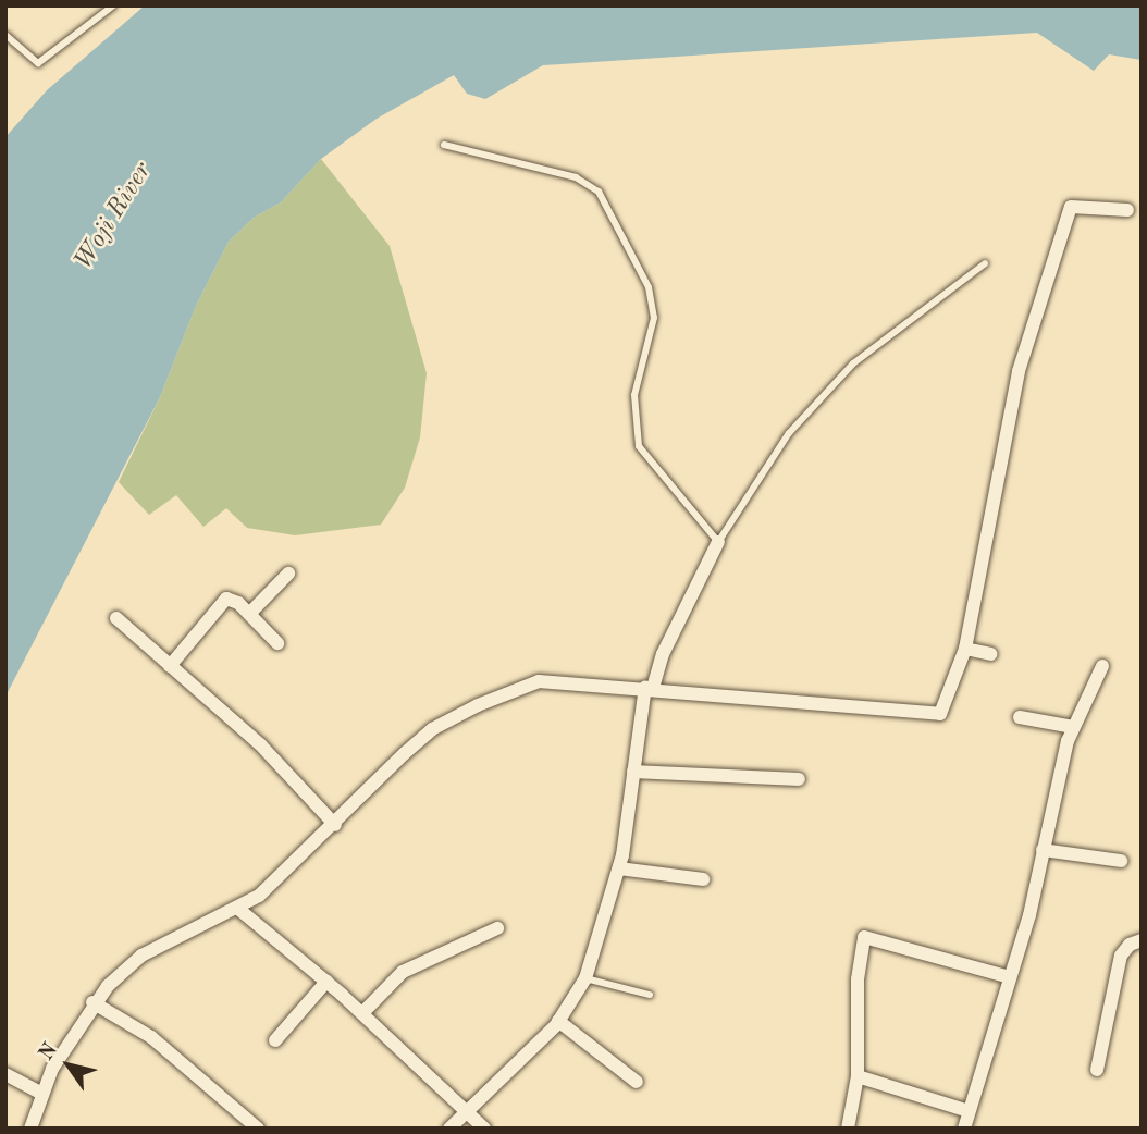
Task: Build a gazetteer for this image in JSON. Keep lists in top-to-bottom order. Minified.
{"water":["Woji River"],"north":"top left"}
